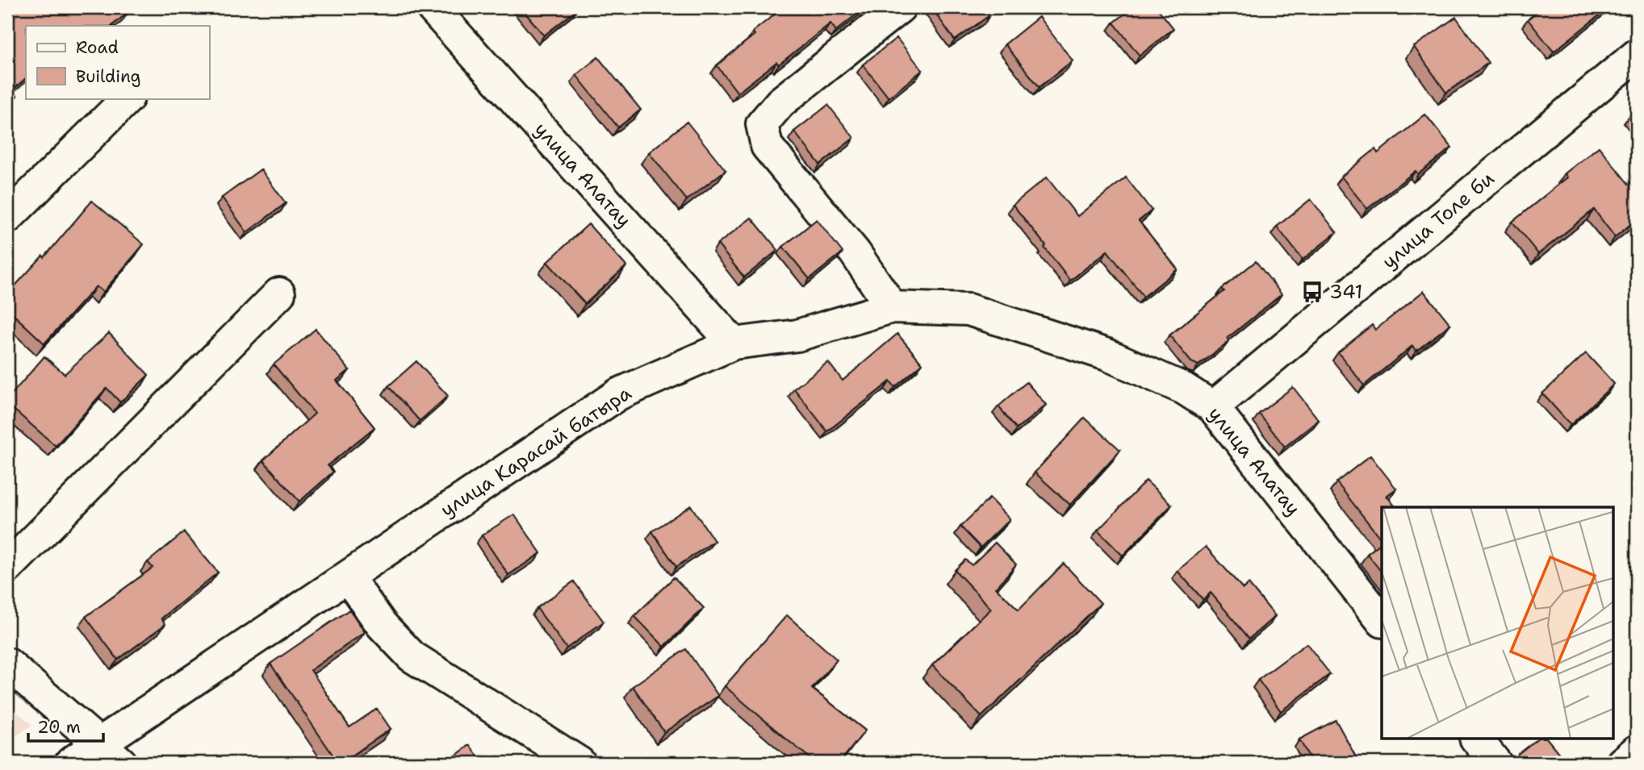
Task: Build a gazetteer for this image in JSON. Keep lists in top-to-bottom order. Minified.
{"streets":{"street":["улица Алатау","улица Толе би","улица Карасай батыра"]},"crossings":[["улица Алатау","улица Толе би"],["улица Алатау","улица Карасай батыра"]],"places":{"bus stop":["341"]},"legend":["Road","Building"],"scale_bar":"20 m"}
